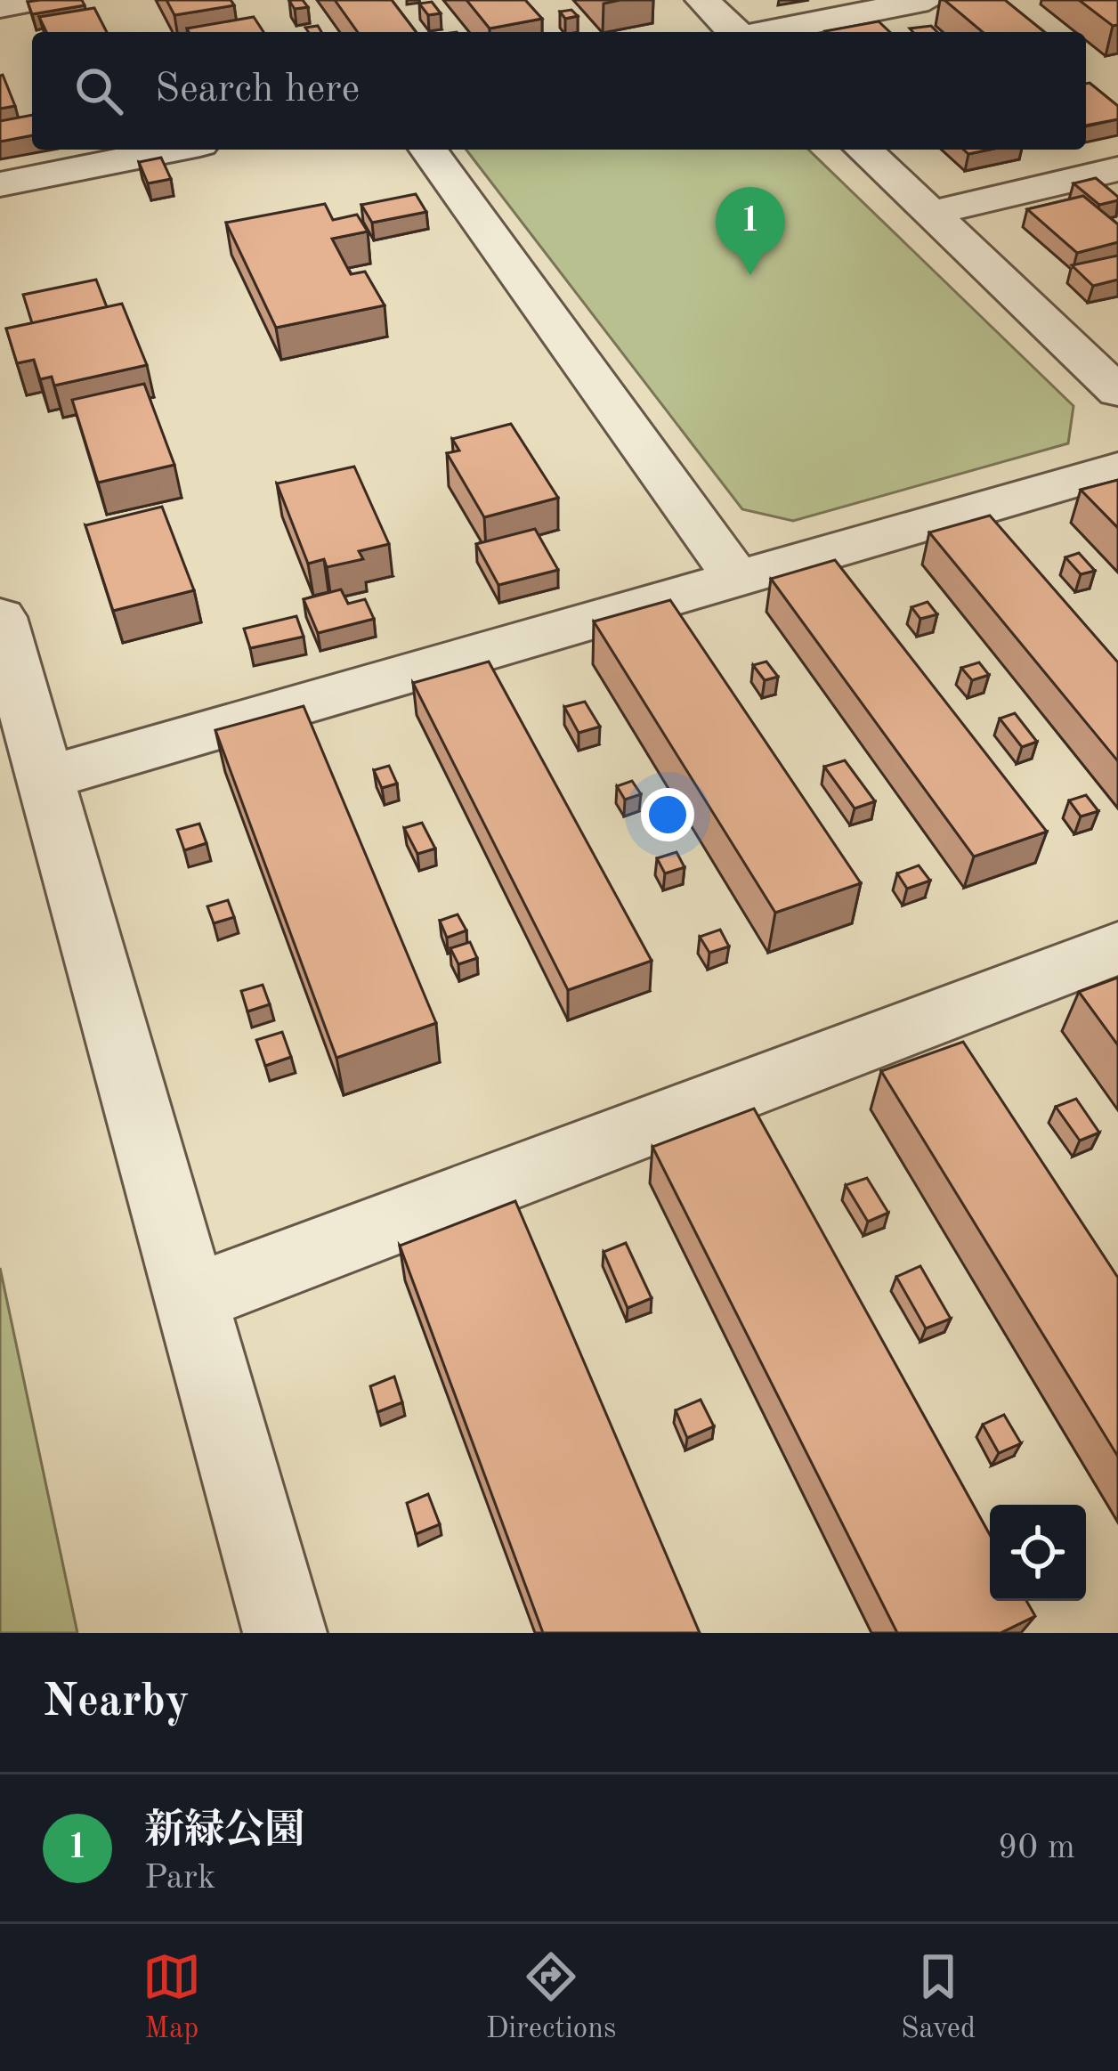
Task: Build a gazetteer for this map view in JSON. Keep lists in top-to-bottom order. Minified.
{"page":{"search":"Search here","pins":"1","heading":"Nearby","list":[{"mark":"1","name":"新緑公園","note":"Park","value":"90 m"}],"nav":["Map","Directions","Saved"]}}
